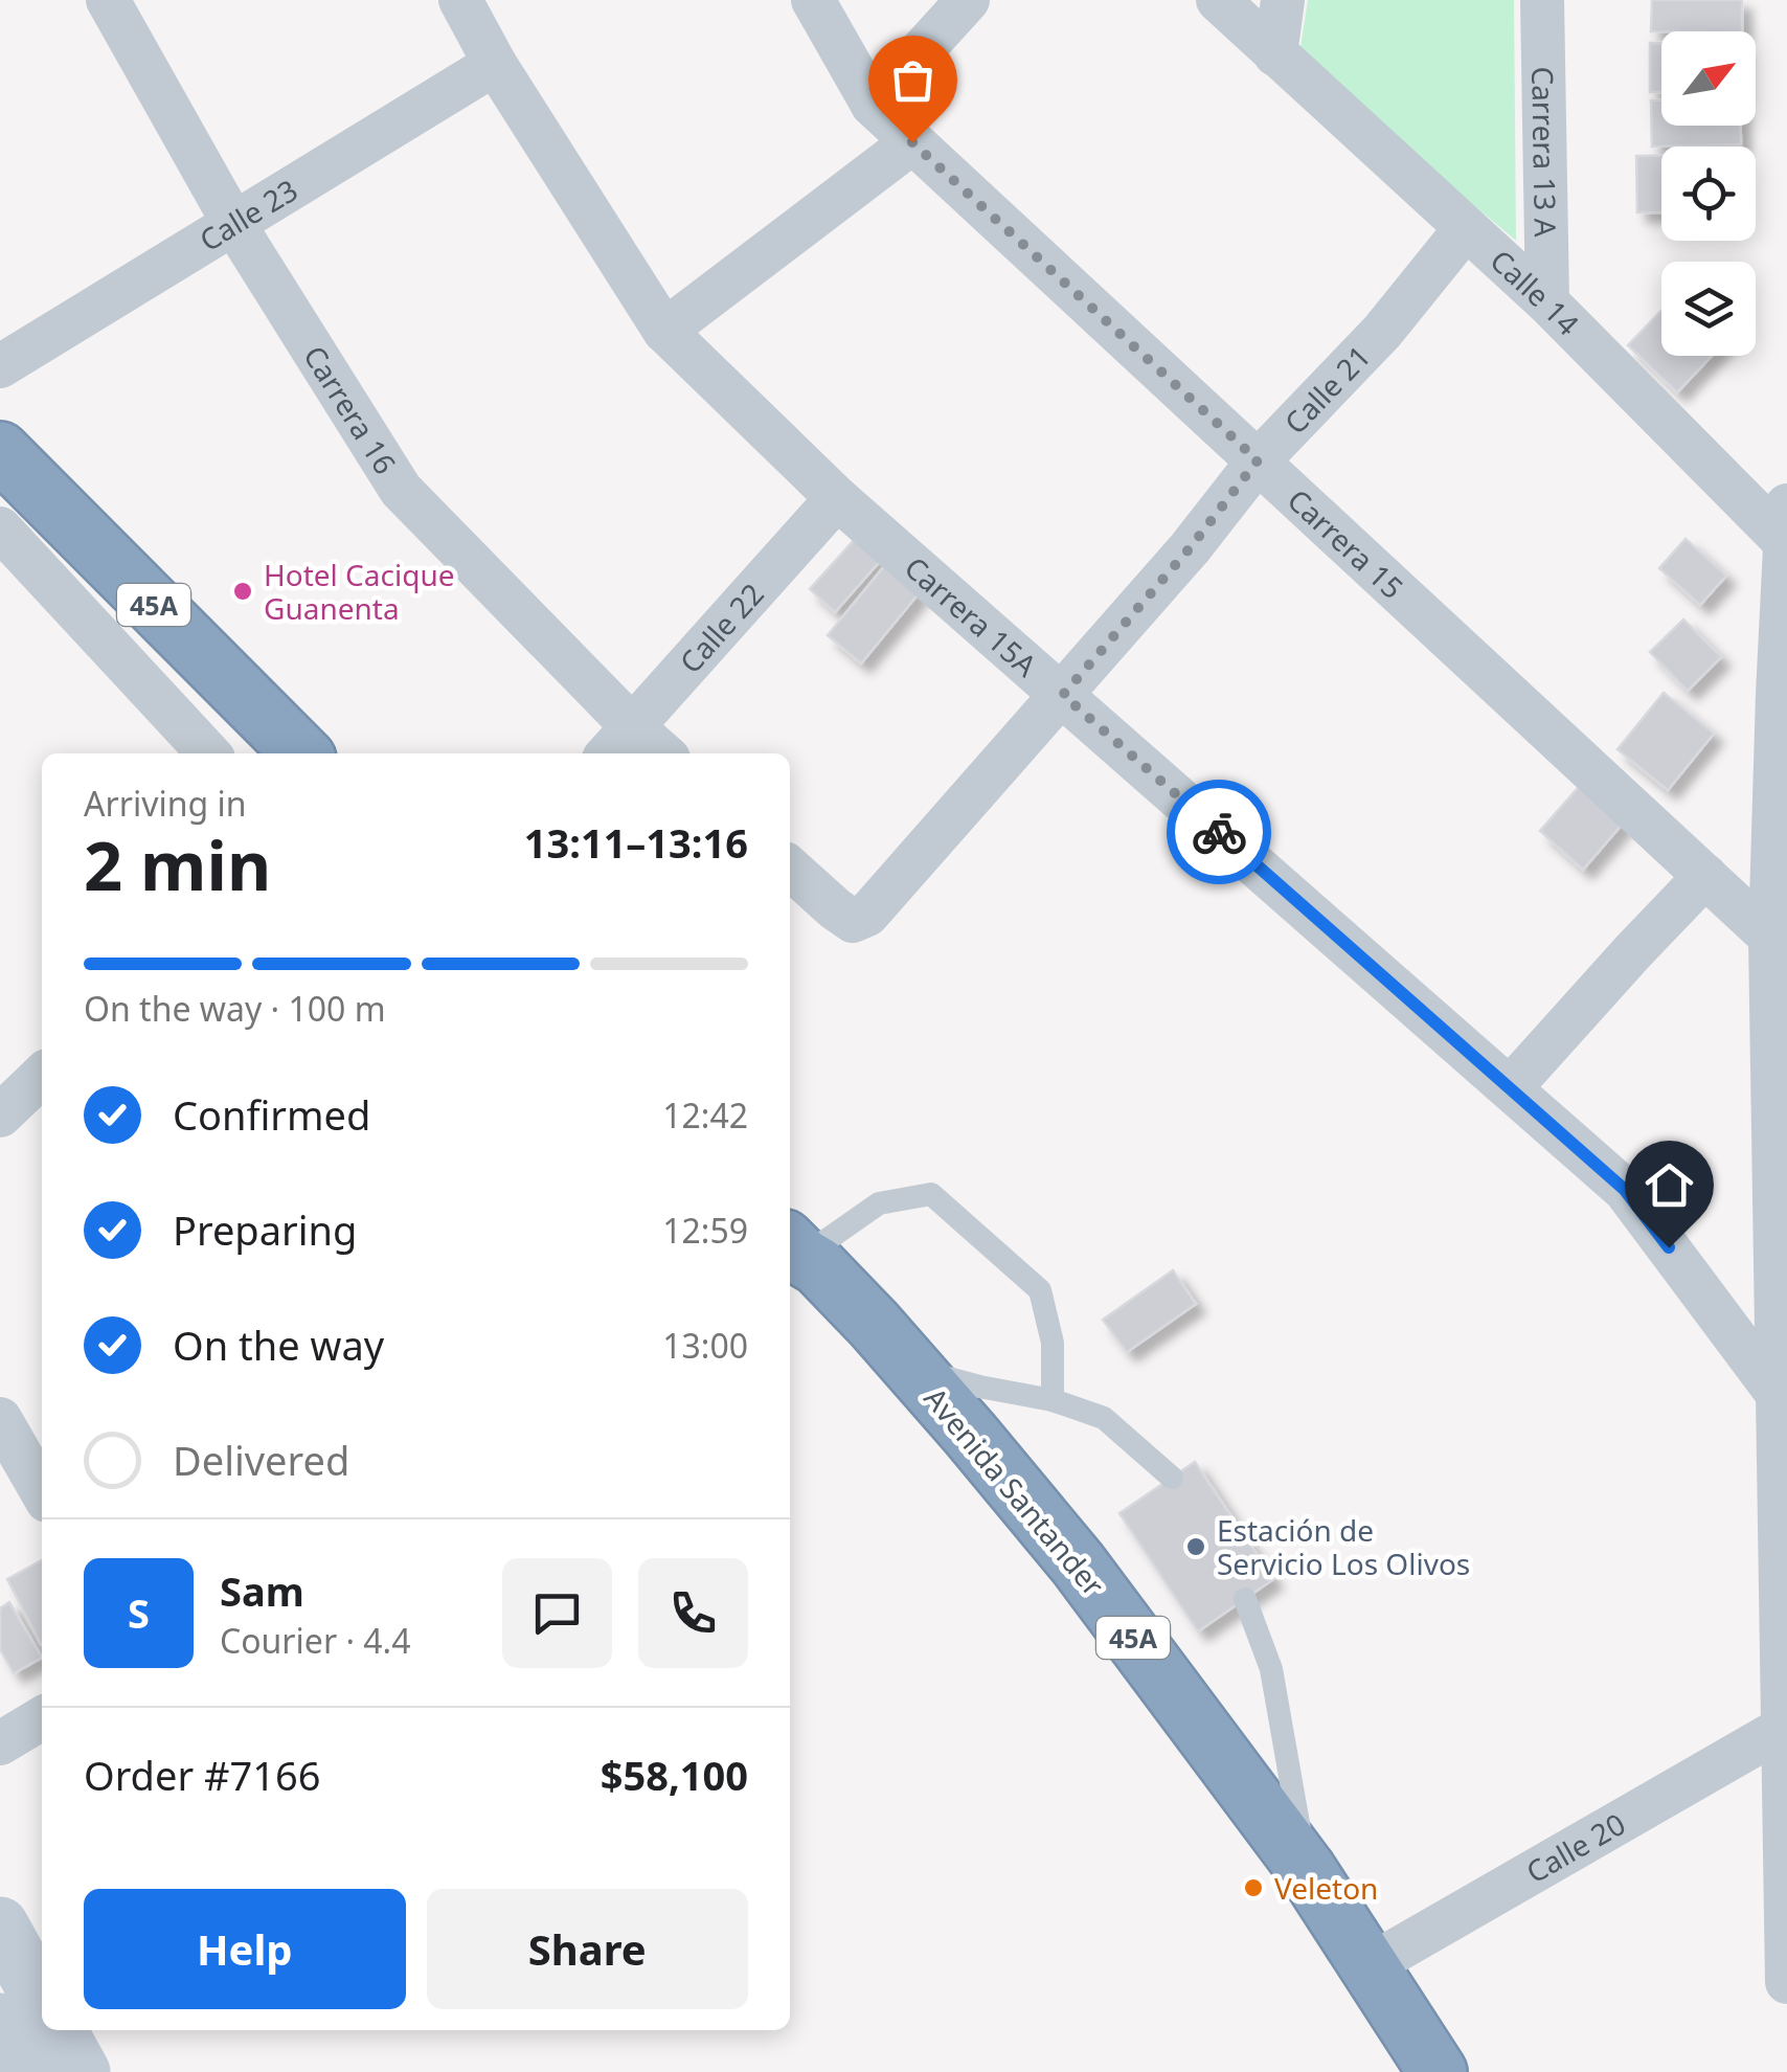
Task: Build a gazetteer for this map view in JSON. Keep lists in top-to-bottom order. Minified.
{"streets":{"highway":["45A","Avenida Santander"],"street":["Carrera 13 A","Calle 23","Calle 14","Calle 21","Carrera 16","Carrera 15","Carrera 15A","Calle 22","Calle 20"]},"crossings":[["Carrera 13 A","Calle 14"],["Calle 23","Carrera 16"],["Calle 23","Carrera 15A"],["Calle 14","Calle 21"],["Calle 21","Carrera 15"],["Calle 21","Carrera 15A"],["Carrera 16","Calle 22"],["Carrera 15A","Calle 22"],["Avenida Santander","Calle 20"]],"places":["Hotel Cacique Guanenta","Estación de Servicio Los Olivos","Veleton"],"north":"top right","page":{"heading":["2 min","Arriving in","13:11–13:16"],"panel":["Sam","Courier · 4.4","Order #7166","$58,100"],"bar":"On the way · 100 m","list":[["Confirmed","12:42"],["Preparing","12:59"],["On the way","13:00"],"Delivered"],"round":"S","buttons":["Help","Share"]}}
